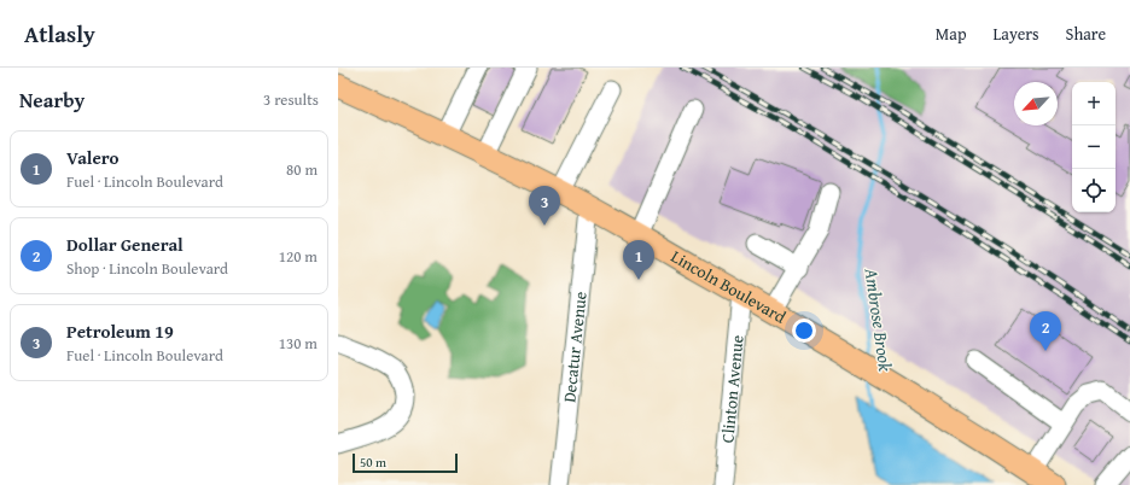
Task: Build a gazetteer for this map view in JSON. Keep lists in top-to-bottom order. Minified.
{"streets":{"main road":["Lincoln Boulevard"],"street":["Decatur Avenue","Clinton Avenue"]},"crossings":[["Lincoln Boulevard","Decatur Avenue"],["Lincoln Boulevard","Clinton Avenue"]],"water":["Ambrose Brook"],"scale_bar":"50 m","north":"bottom left","page":{"header":"Atlasly","nav":["Map","Layers","Share"],"heading":["Nearby","3 results"],"map_buttons":["+","−"],"list":[{"mark":"1","name":"Valero","note":"Fuel · Lincoln Boulevard","value":"80 m"},{"mark":"2","name":"Dollar General","note":"Shop · Lincoln Boulevard","value":"120 m"},{"mark":"3","name":"Petroleum 19","note":"Fuel · Lincoln Boulevard","value":"130 m"}],"pins":["3","1","2"],"scale":"50 m"}}
